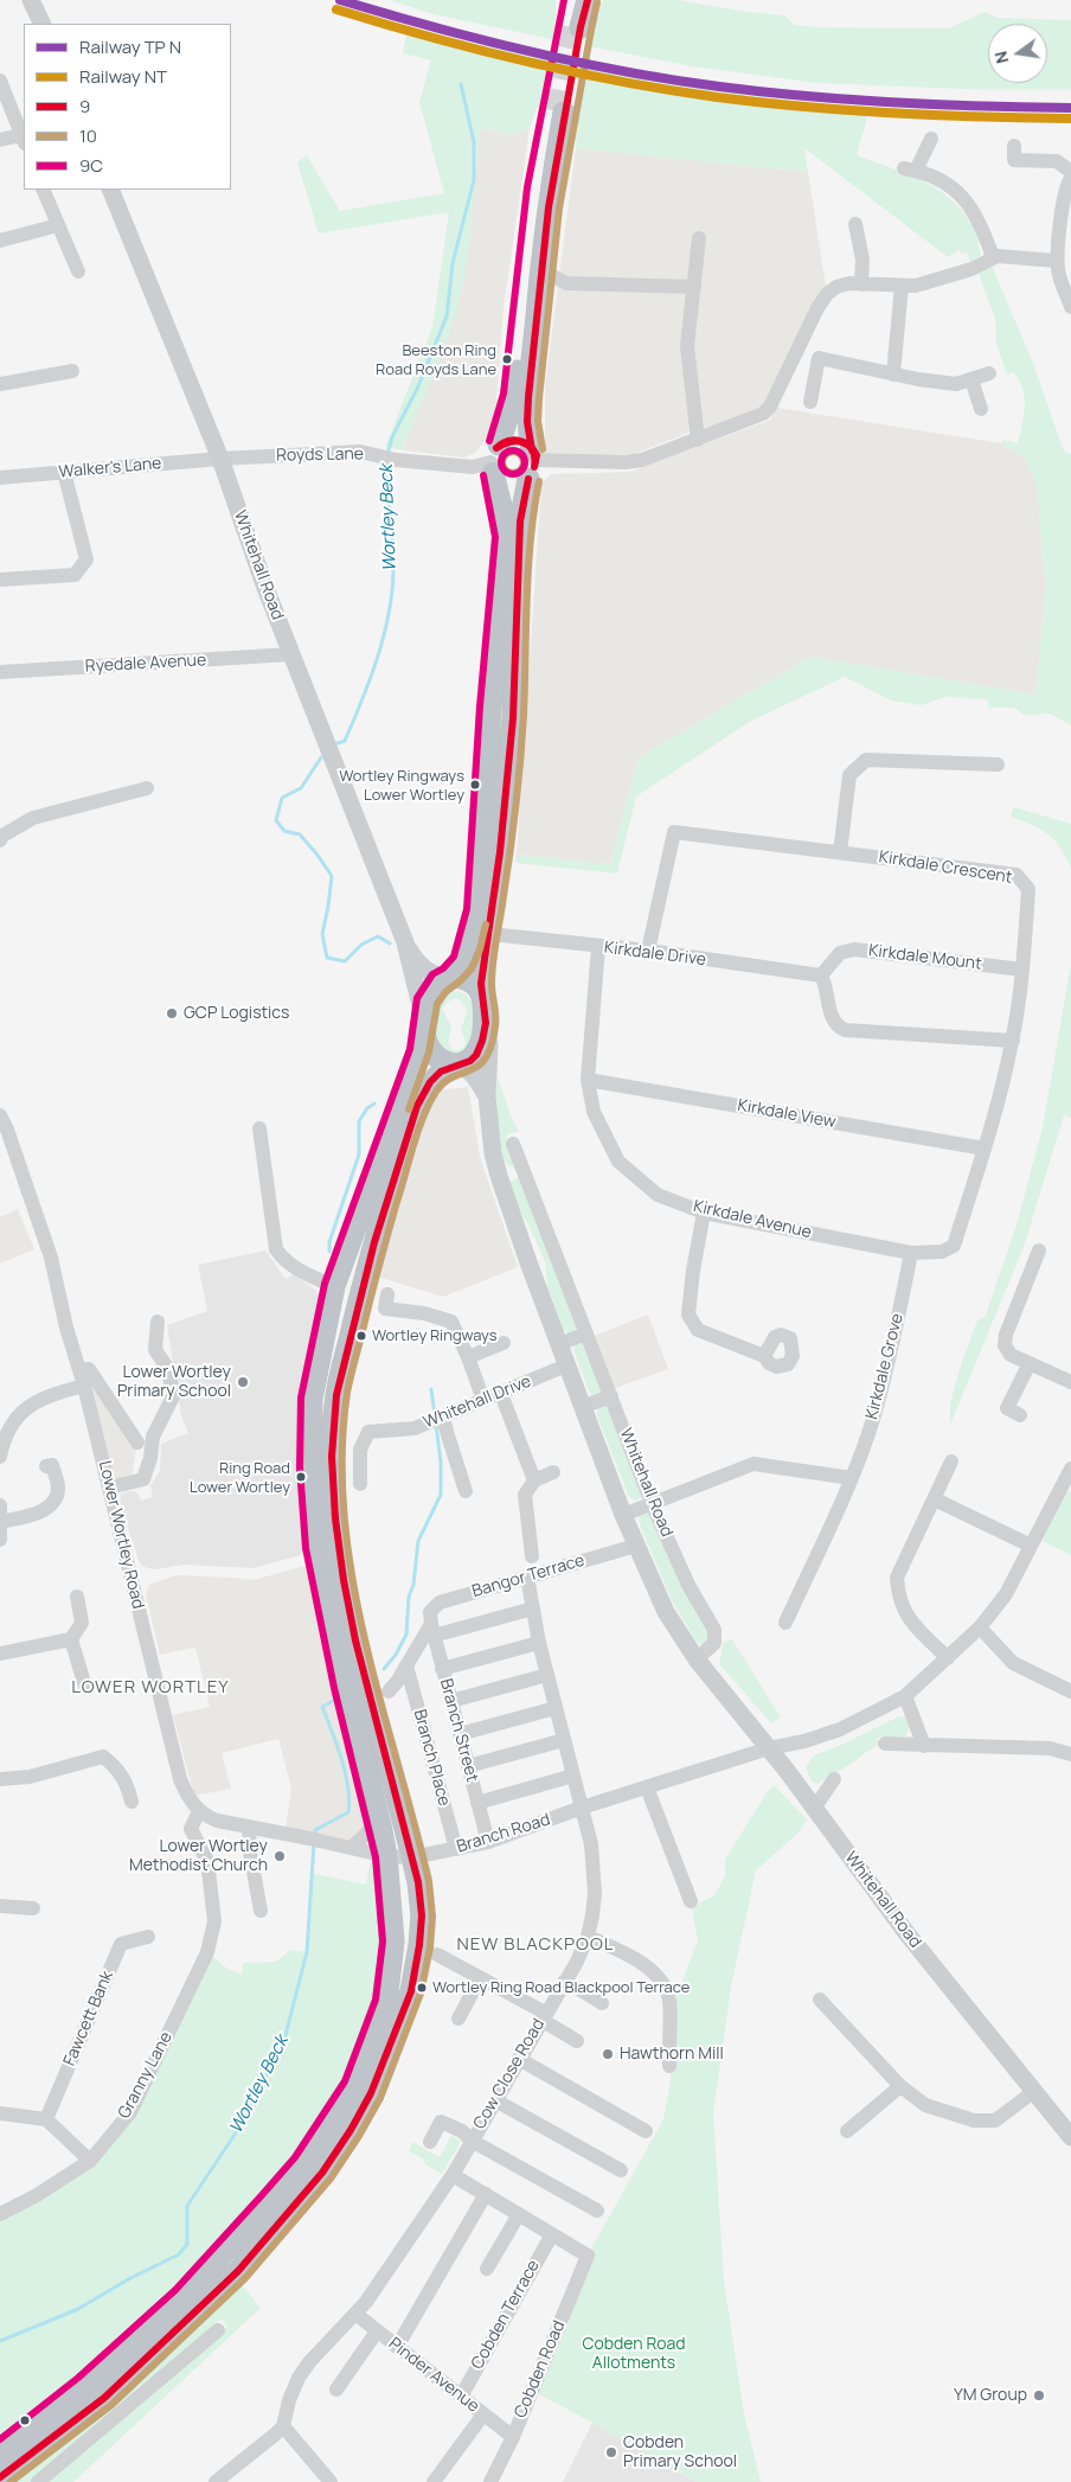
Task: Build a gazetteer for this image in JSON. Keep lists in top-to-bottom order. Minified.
{"streets":{"main road":["Whitehall Road"],"street":["Royds Lane","Walker's Lane","Ryedale Avenue","Kirkdale Crescent","Kirkdale Drive","Kirkdale Mount","Kirkdale View","Kirkdale Avenue","Kirkdale Grove","Whitehall Drive","Lower Wortley Road","Bangor Terrace","Branch Street","Branch Place","Branch Road","Fawcett Bank","Cow Close Road","Granny Lane","Cobden Terrace","Cobden Road","Pinder Avenue"]},"crossings":[["Royds Lane","Walker's Lane"],["Royds Lane","Whitehall Road"],["Walker's Lane","Whitehall Road"],["Whitehall Road","Ryedale Avenue"],["Whitehall Road","Whitehall Drive"],["Whitehall Road","Bangor Terrace"],["Whitehall Road","Branch Road"],["Kirkdale Crescent","Kirkdale Drive"],["Kirkdale Crescent","Kirkdale Mount"],["Kirkdale Crescent","Kirkdale View"],["Kirkdale Crescent","Kirkdale Avenue"],["Kirkdale Drive","Kirkdale Mount"],["Kirkdale Drive","Kirkdale Avenue"],["Kirkdale View","Kirkdale Avenue"],["Kirkdale Avenue","Kirkdale Grove"],["Lower Wortley Road","Branch Road"],["Lower Wortley Road","Granny Lane"],["Bangor Terrace","Branch Street"],["Bangor Terrace","Cow Close Road"],["Branch Street","Branch Road"],["Branch Place","Branch Road"],["Branch Road","Cow Close Road"],["Branch Road","Granny Lane"],["Cow Close Road","Pinder Avenue"],["Cobden Terrace","Cobden Road"],["Cobden Terrace","Pinder Avenue"],["Cobden Road","Pinder Avenue"]],"districts":["LOWER WORTLEY","NEW BLACKPOOL"],"water":["Wortley Beck"],"parks":["Cobden Road Allotments"],"places":["Beeston Ring Road Royds Lane","Wortley Ringways Lower Wortley","GCP Logistics","Wortley Ringways","Lower Wortley Primary School","Ring Road Lower Wortley","Lower Wortley Methodist Church","Wortley Ring Road Blackpool Terrace","Hawthorn Mill","YM Group","Cobden Primary School"],"lines":["transit line 9","transit line 9C","transit line 10","rail line NT"],"legend":["Railway TP N","Railway NT","9","10","9C"],"north":"left"}
